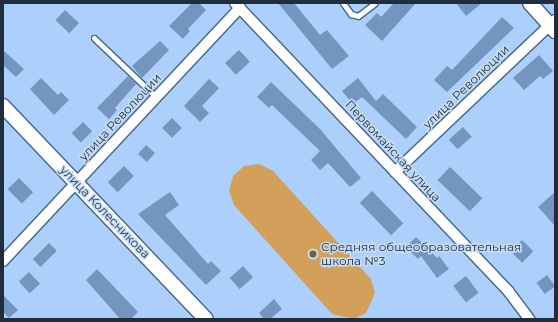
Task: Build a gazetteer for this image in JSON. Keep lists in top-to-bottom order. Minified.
{"streets":{"street":["улица Революции","Первомайская улица","улица Колесникова"]},"crossings":[["улица Революции","Первомайская улица"],["улица Революции","улица Колесникова"]],"places":["Средняя общеобразовательная школа №3"]}
